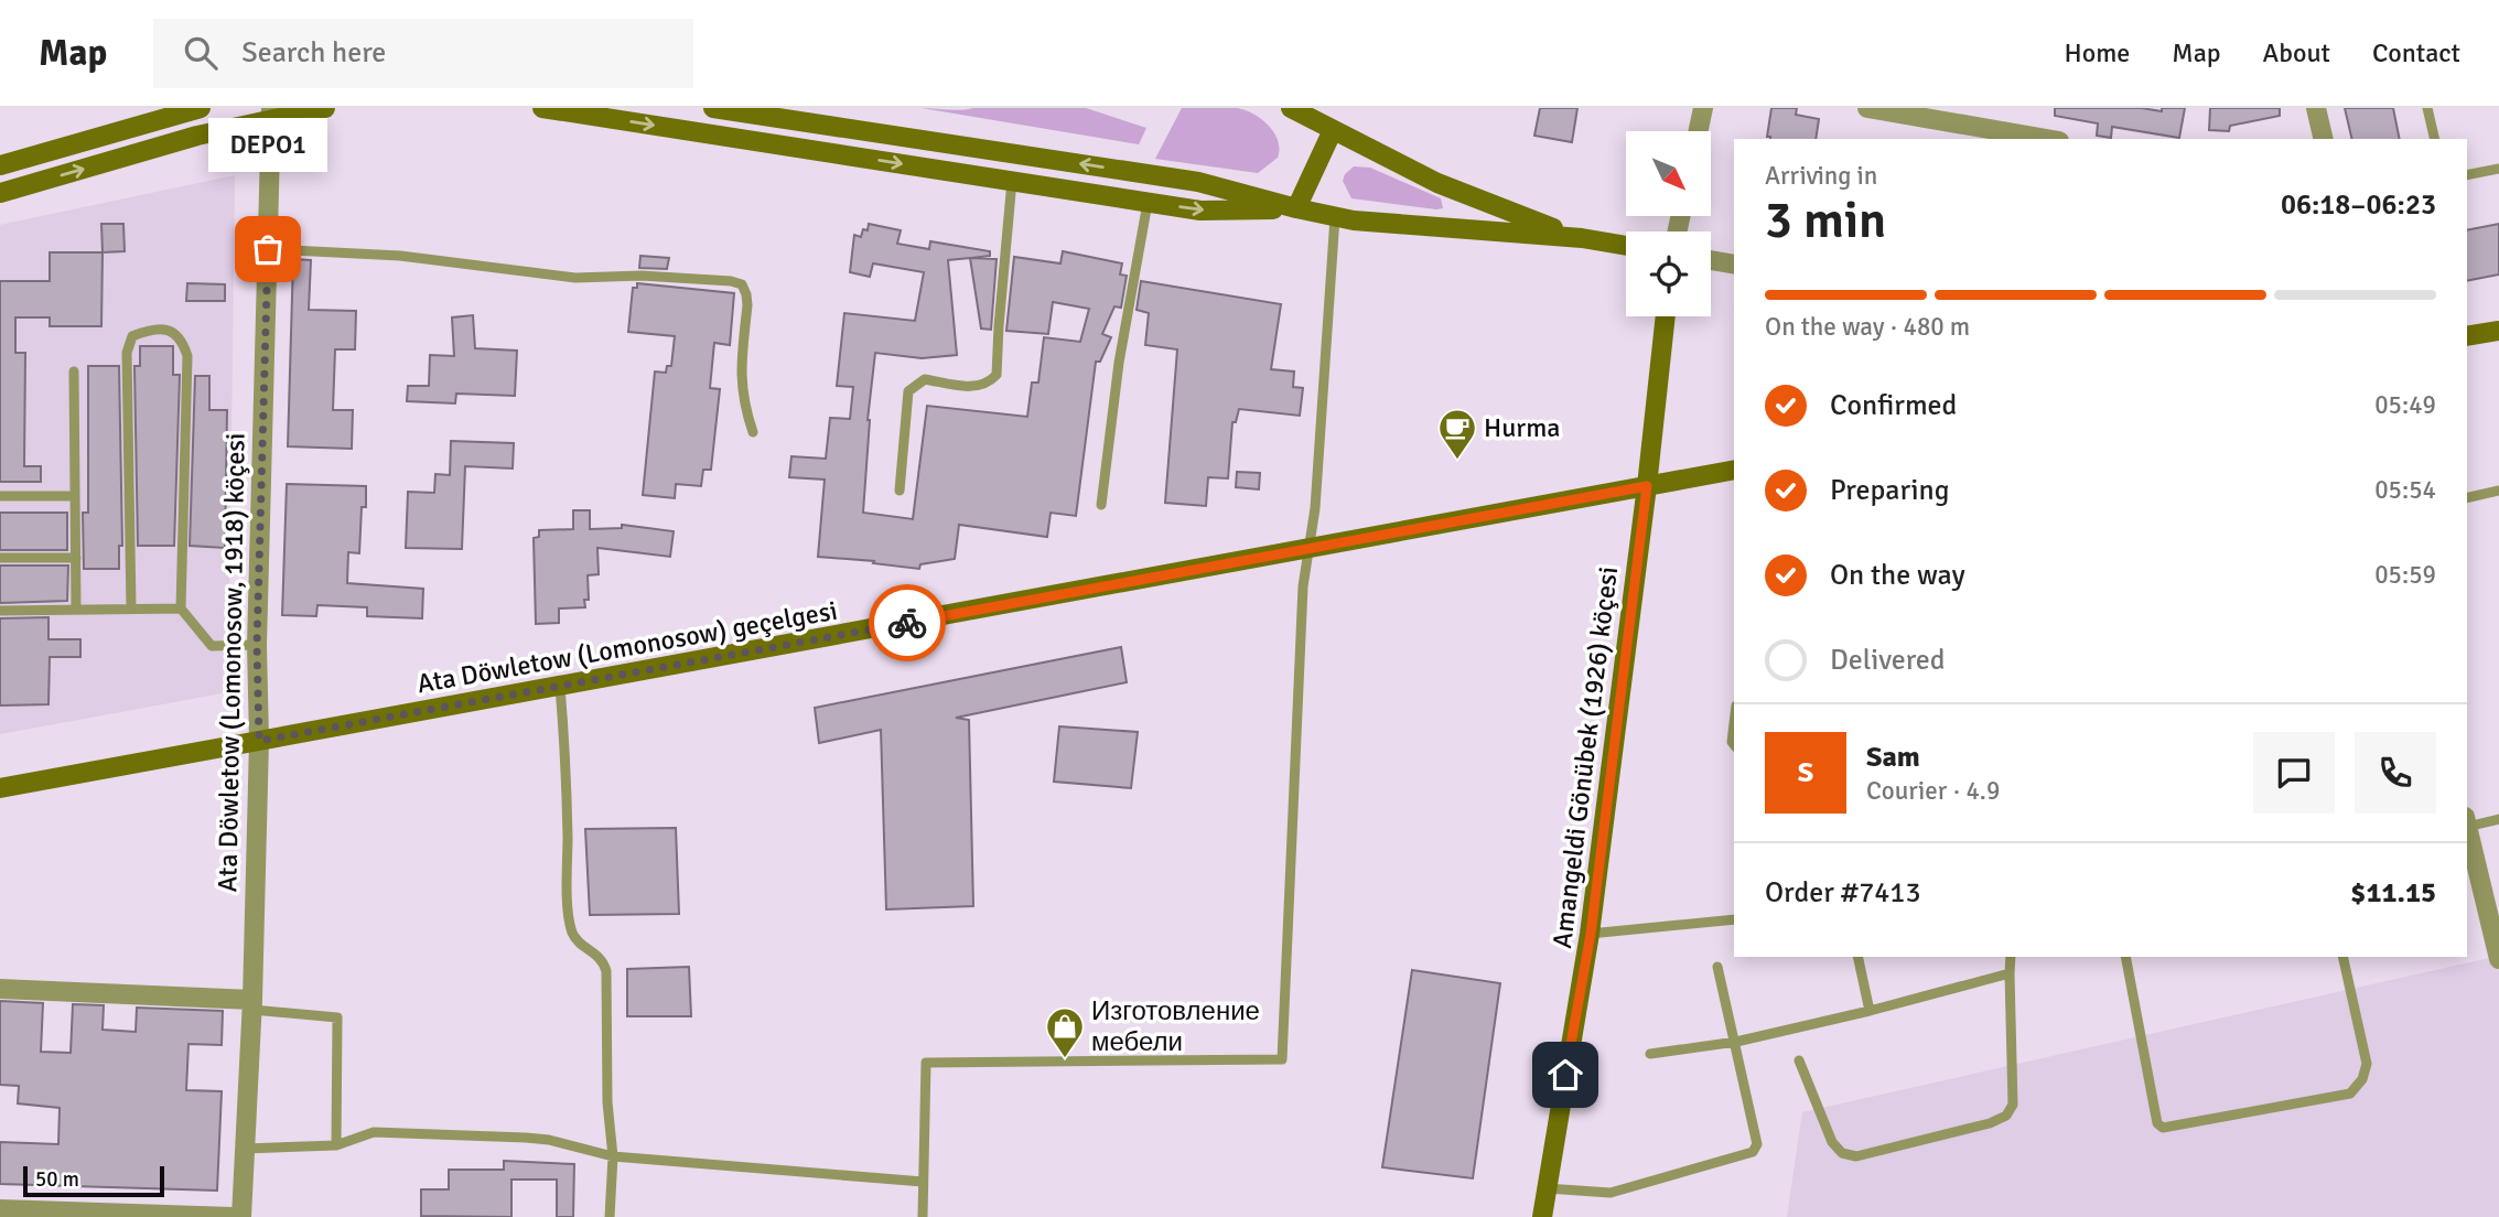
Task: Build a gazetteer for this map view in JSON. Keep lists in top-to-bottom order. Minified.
{"streets":{"street":["Ata Döwletow (Lomonosow) geçelgesi","Ata Döwletow (Lomonosow, 1918) köçesi","Amangeldi Gönübek (1926) köçesi"]},"crossings":[["Ata Döwletow (Lomonosow) geçelgesi","Ata Döwletow (Lomonosow, 1918) köçesi"],["Ata Döwletow (Lomonosow) geçelgesi","Amangeldi Gönübek (1926) köçesi"]],"places":{"other":["DEPO1"],"cafe":["Hurma"],"shop":["Изготовление мебели"]},"scale_bar":"50 m","north":"bottom right","page":{"header":"Map","search":"Search here","nav":["Home","Map","About","Contact"],"bubble":"DEPO1","heading":["3 min","Arriving in","06:18–06:23"],"panel":["Sam","Courier · 4.9","Order #7413","$11.15"],"bar":"On the way · 480 m","list":[["Confirmed","05:49"],["Preparing","05:54"],["On the way","05:59"],"Delivered"],"round":"S","scale":"50 m"}}
